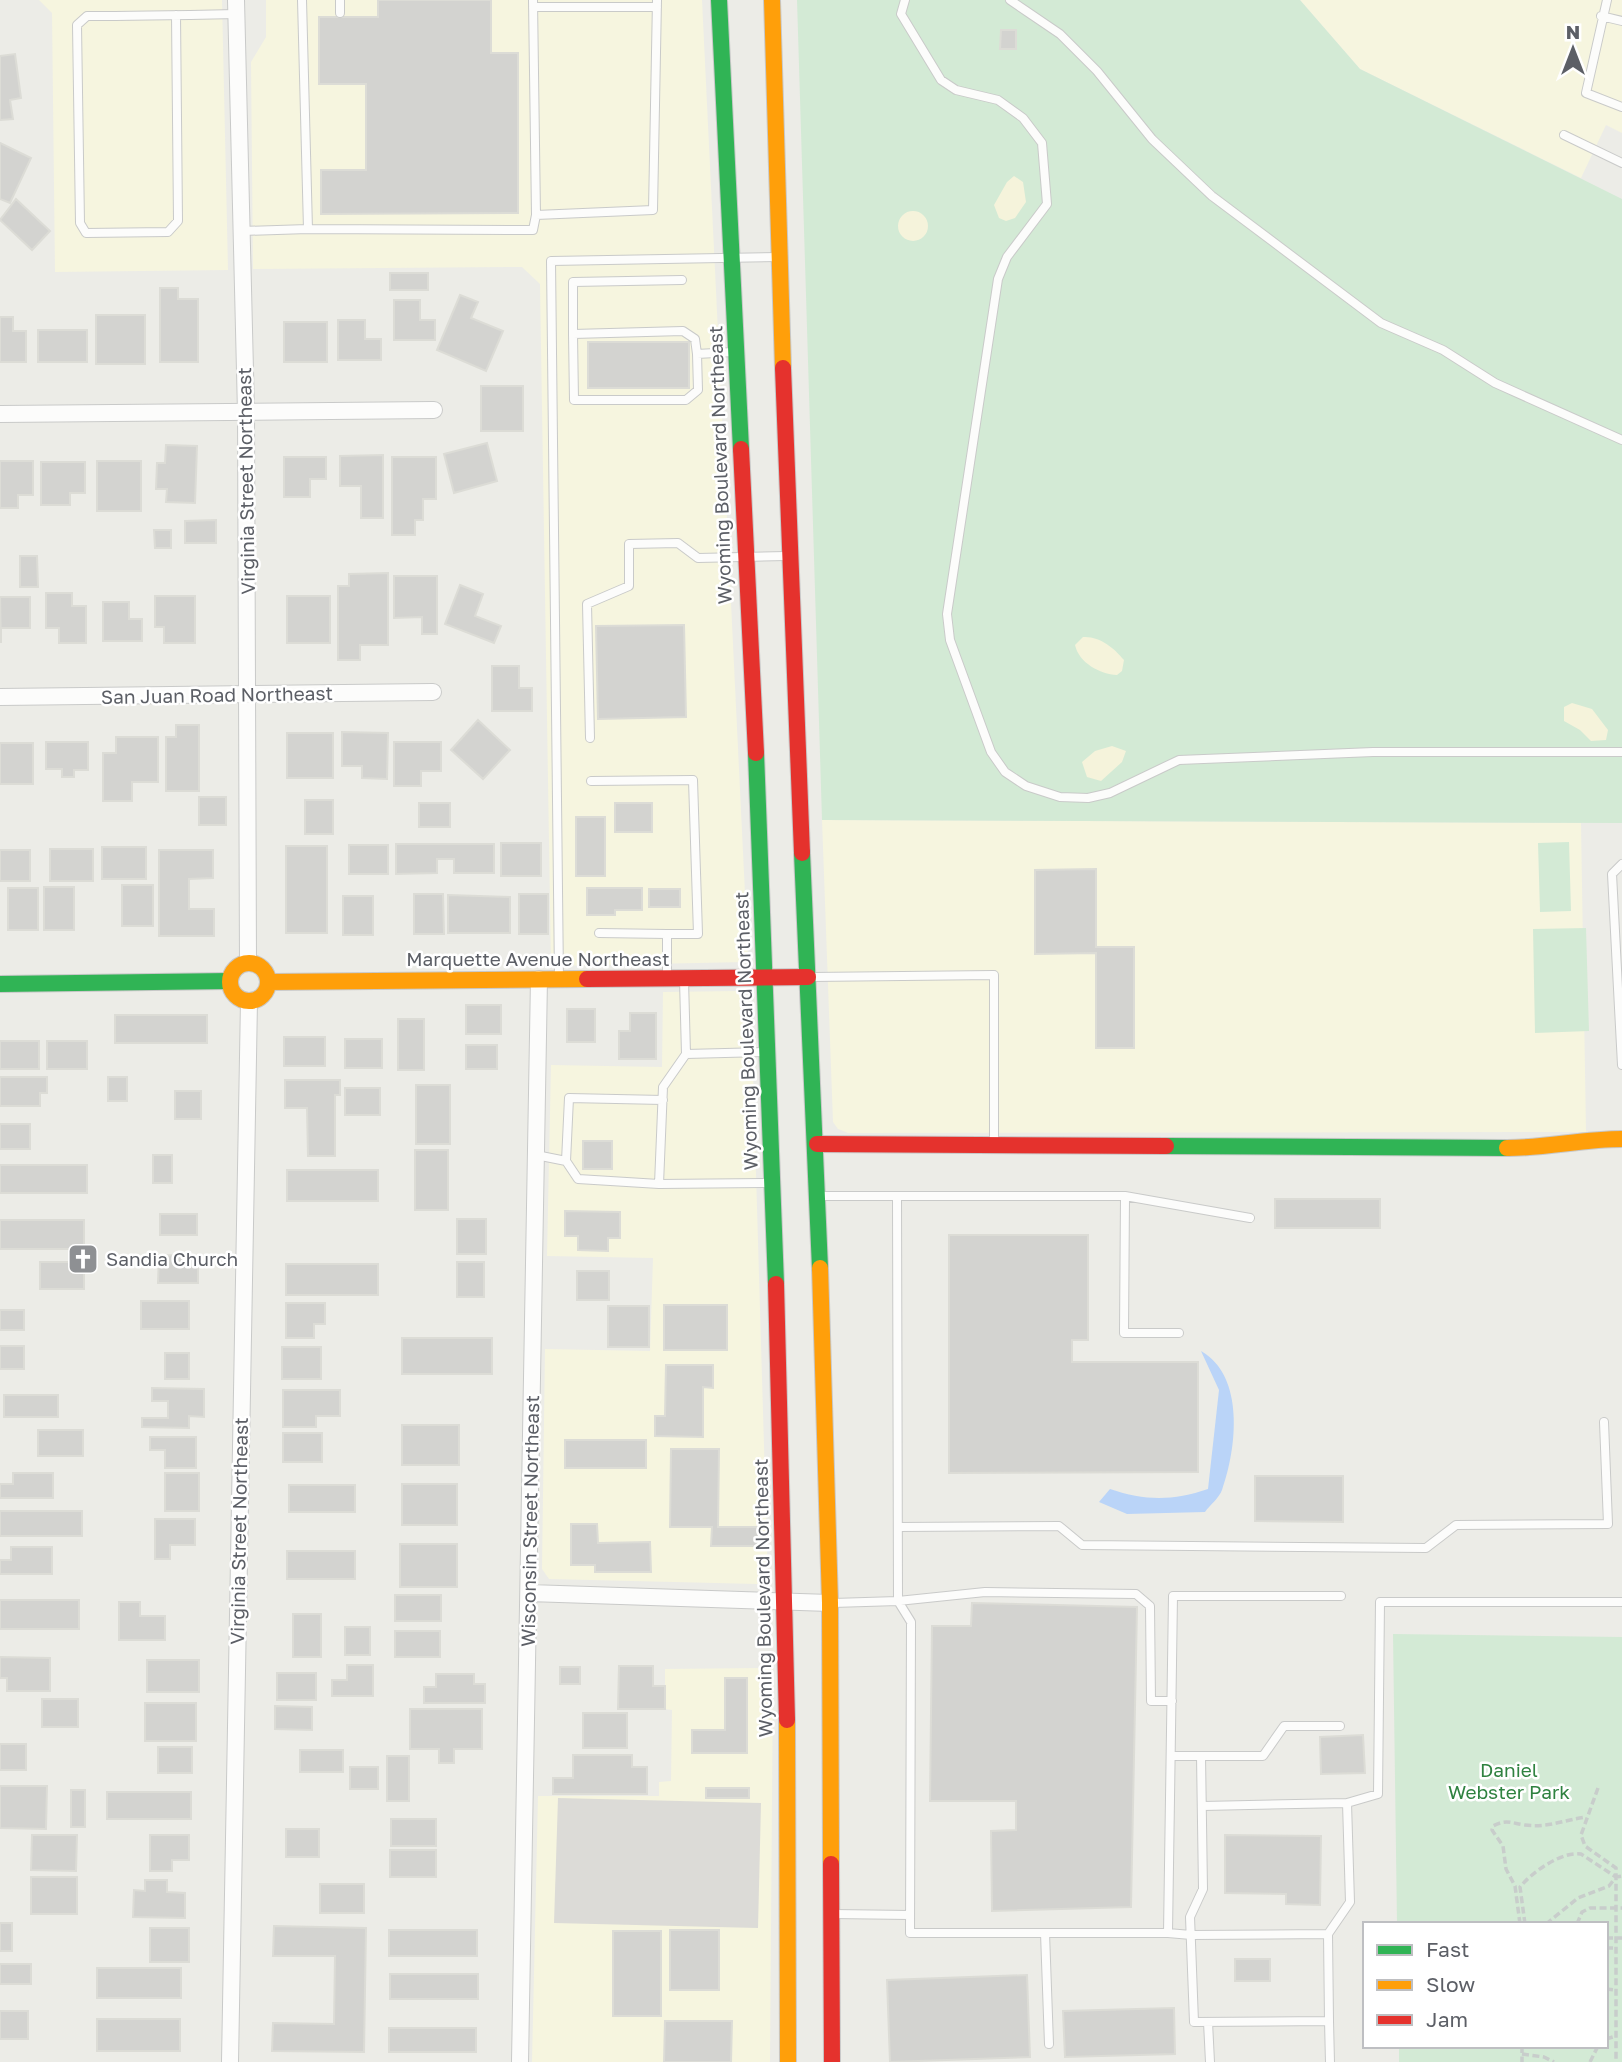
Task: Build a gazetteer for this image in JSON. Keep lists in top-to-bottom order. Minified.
{"streets":{"main road":["Wyoming Boulevard Northeast","Marquette Avenue Northeast"],"street":["Virginia Street Northeast","San Juan Road Northeast","Wisconsin Street Northeast"]},"crossings":[["Wyoming Boulevard Northeast","Marquette Avenue Northeast"],["Virginia Street Northeast","San Juan Road Northeast"],["Virginia Street Northeast","Marquette Avenue Northeast"],["Marquette Avenue Northeast","Wisconsin Street Northeast"]],"parks":["Daniel Webster Park"],"places":{"church":["Sandia Church"]},"legend":["Fast","Slow","Jam"],"north":"top"}
